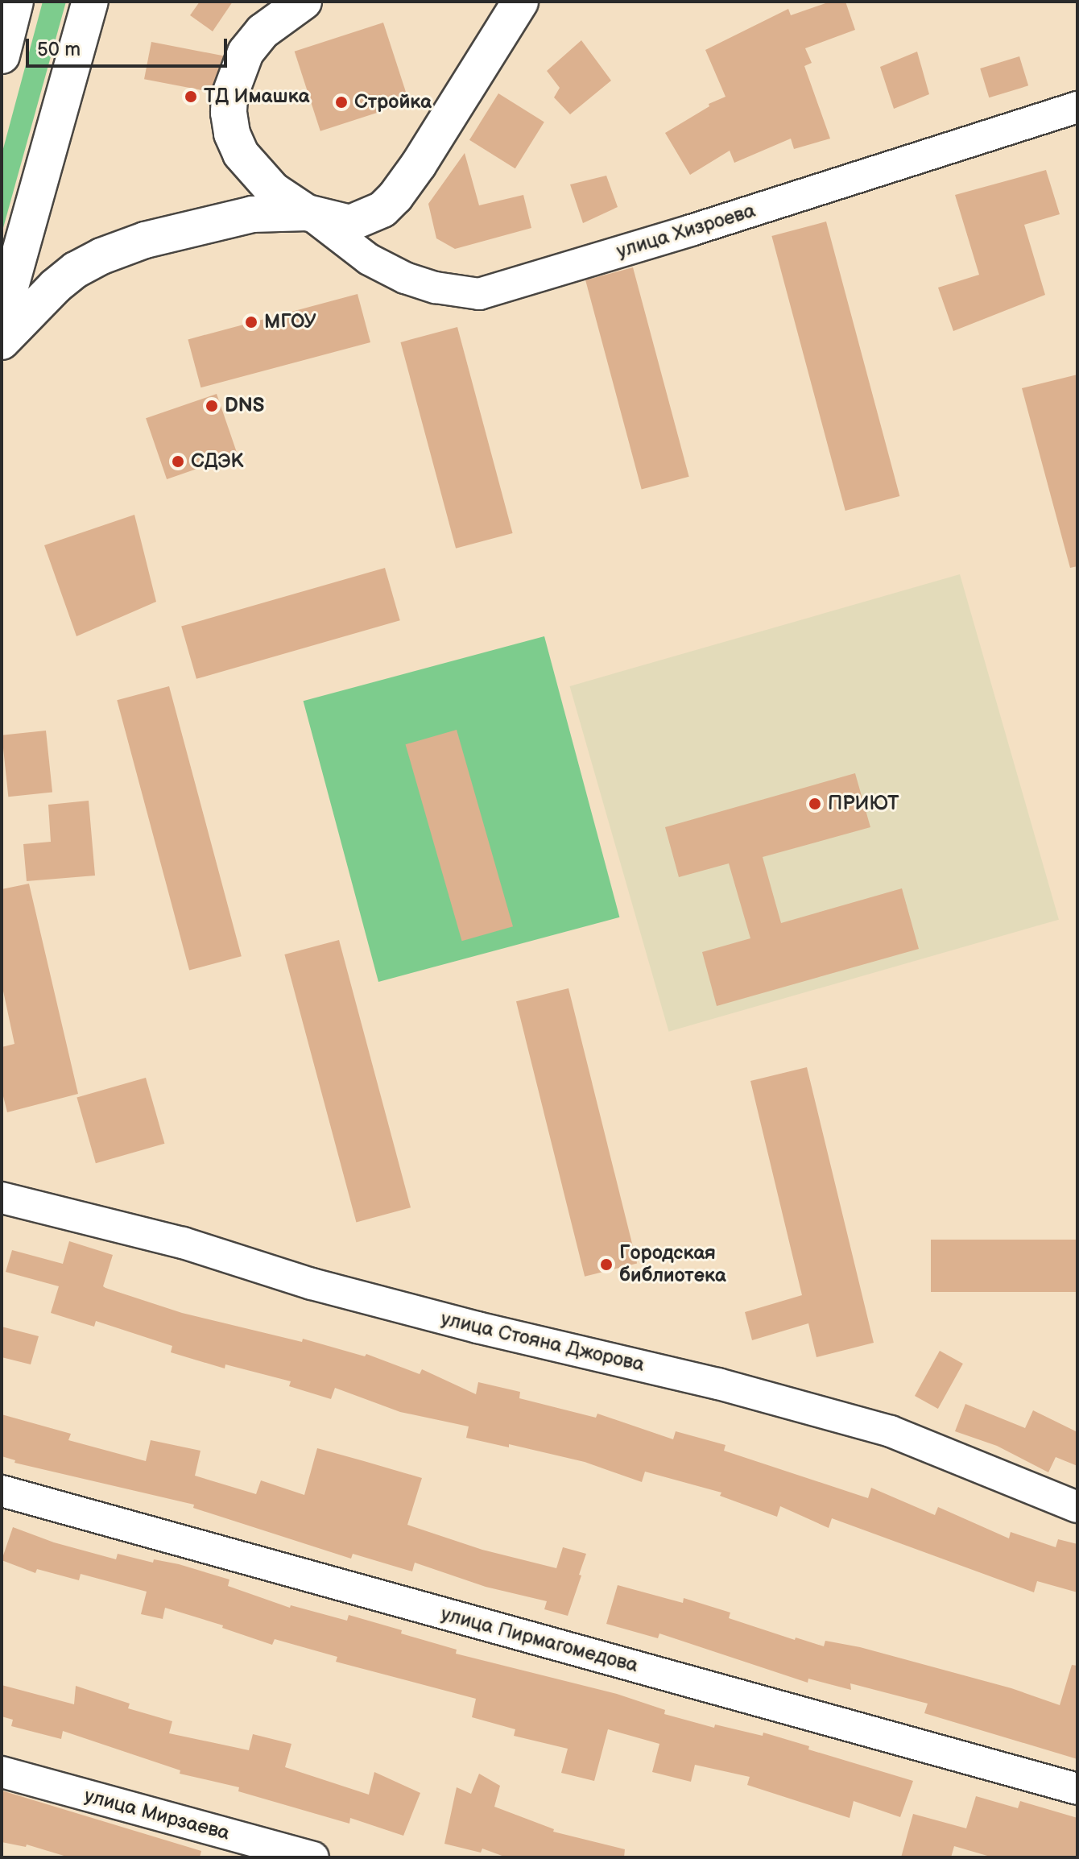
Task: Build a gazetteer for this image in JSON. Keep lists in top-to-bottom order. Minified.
{"streets":{"street":["улица Хизроева","улица Стояна Джорова","улица Пирмагомедова","улица Мирзаева"]},"places":["ТД Имашка","Стройка","МГОУ","DNS","СДЭК","ПРИЮТ","Городская библиотека"],"scale_bar":"50 m"}
